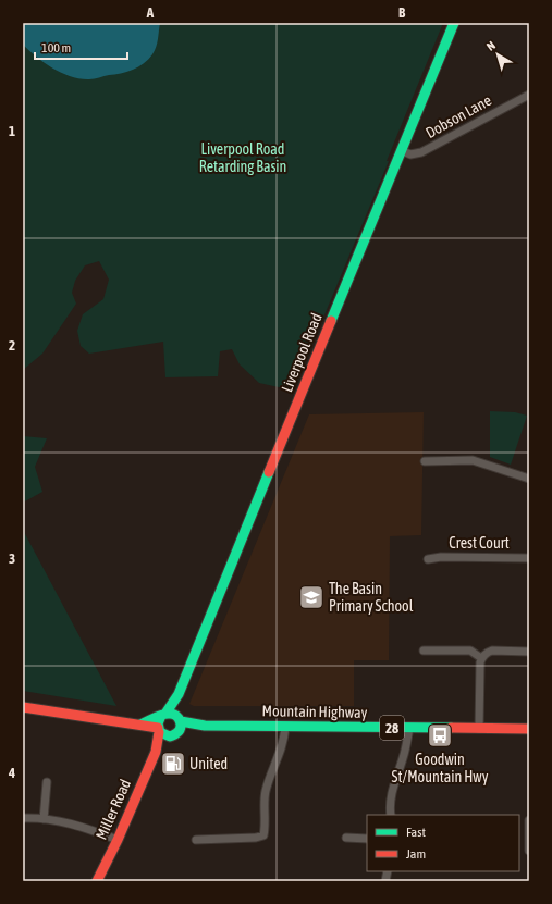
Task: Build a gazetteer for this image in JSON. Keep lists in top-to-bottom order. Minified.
{"streets":{"main road":["Liverpool Road","Mountain Highway","28","Miller Road"],"street":["Dobson Lane","Crest Court"]},"crossings":[["Dobson Lane","Liverpool Road"],["Liverpool Road","Mountain Highway"],["Liverpool Road","28"],["Liverpool Road","Miller Road"],["Mountain Highway","28"],["Mountain Highway","Miller Road"],["28","Miller Road"]],"parks":["Liverpool Road Retarding Basin"],"places":{"school or university":["The Basin Primary School"],"bus stop":["Goodwin St/Mountain Hwy"],"fuel station":["United"]},"legend":["Fast","Jam"],"scale_bar":"100 m","north":"top left","grid":{"columns":["A","B"],"rows":["1","2","3","4"]}}
